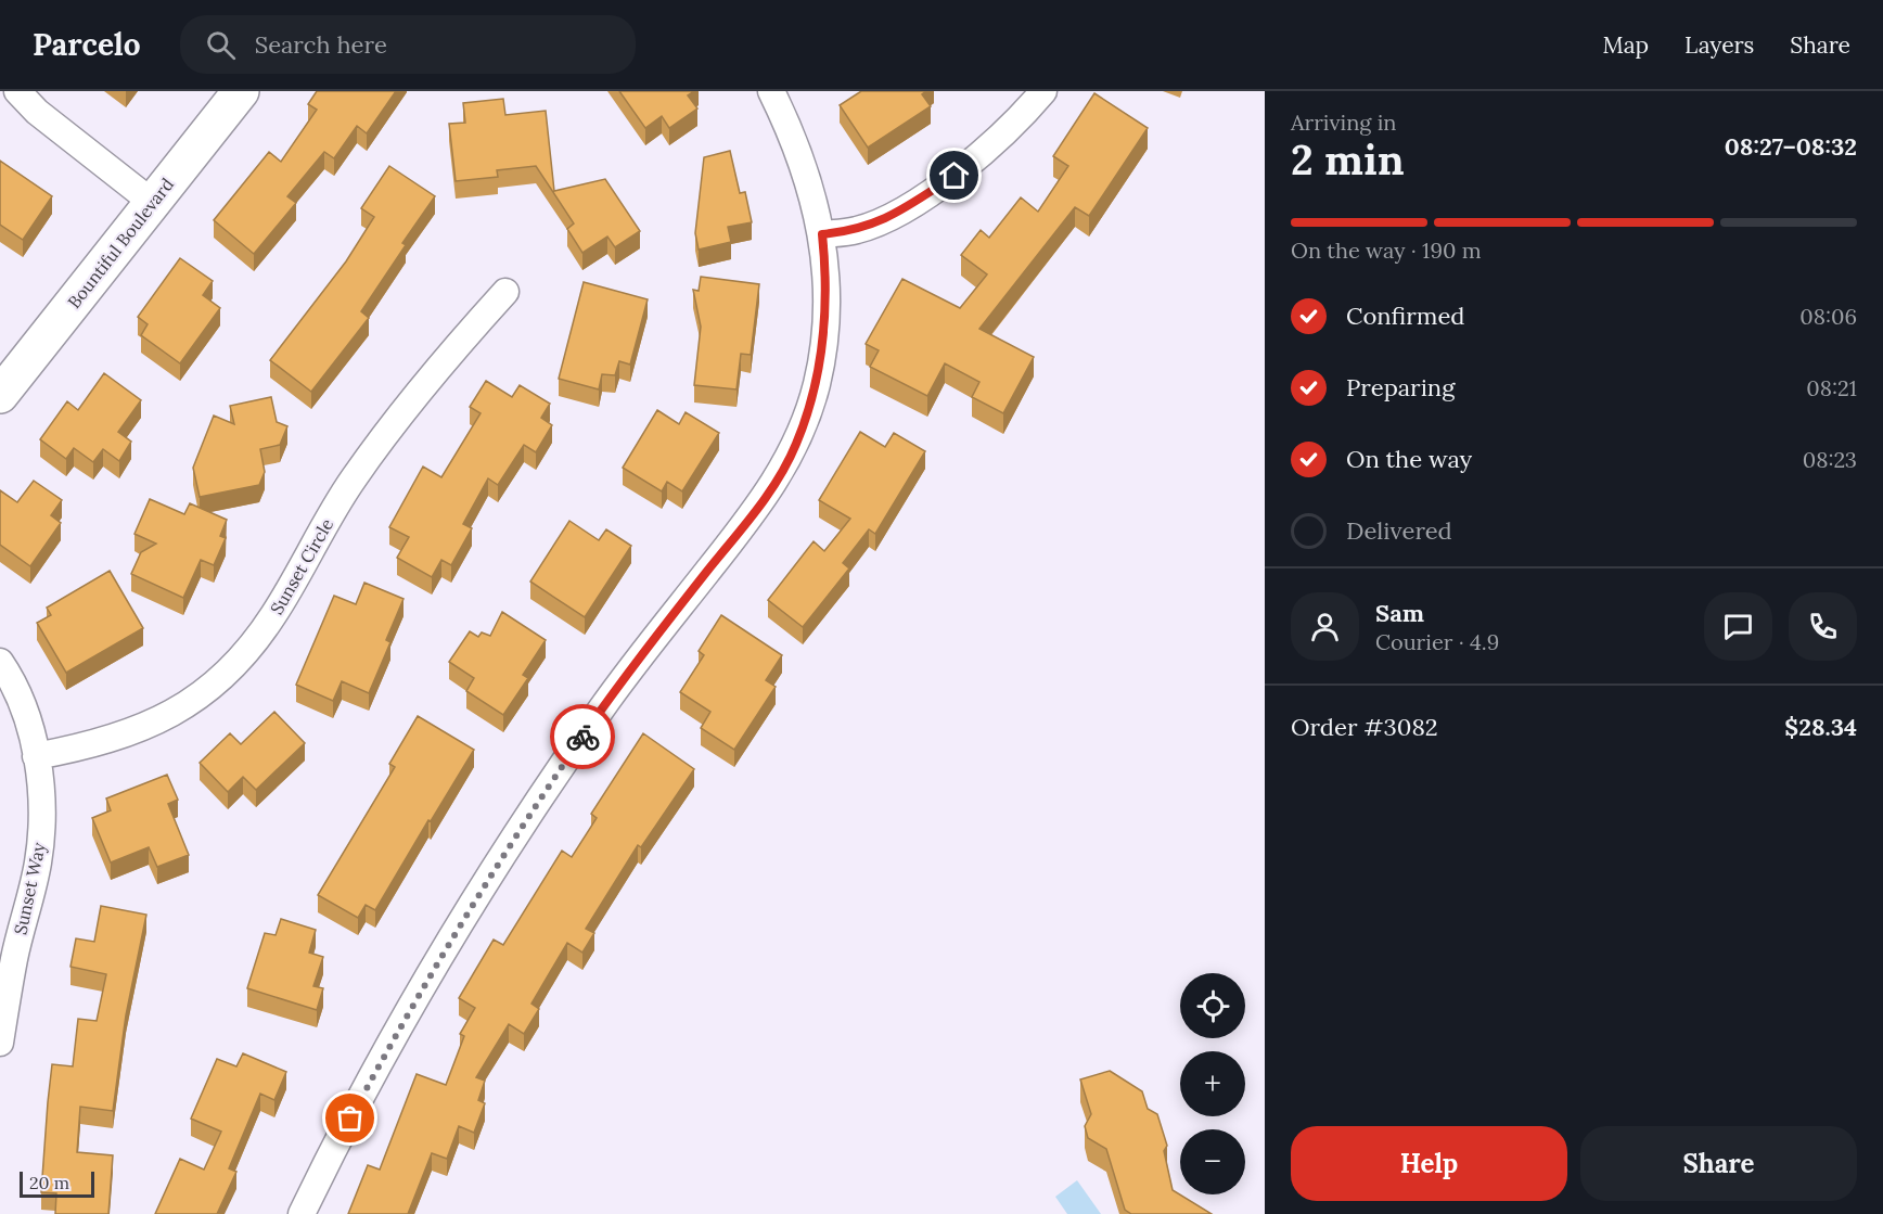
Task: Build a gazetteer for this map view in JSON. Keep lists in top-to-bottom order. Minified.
{"streets":{"main road":["Bountiful Boulevard"],"street":["Sunset Circle","Sunset Way"]},"crossings":[["Sunset Circle","Sunset Way"]],"scale_bar":"20 m","page":{"header":"Parcelo","search":"Search here","nav":["Map","Layers","Share"],"heading":["2 min","Arriving in","08:27–08:32"],"panel":["Sam","Courier · 4.9","Order #3082","$28.34"],"bar":"On the way · 190 m","list":[["Confirmed","08:06"],["Preparing","08:21"],["On the way","08:23"],"Delivered"],"map_buttons":["+","−"],"buttons":["Help","Share"],"scale":"20 m"}}
